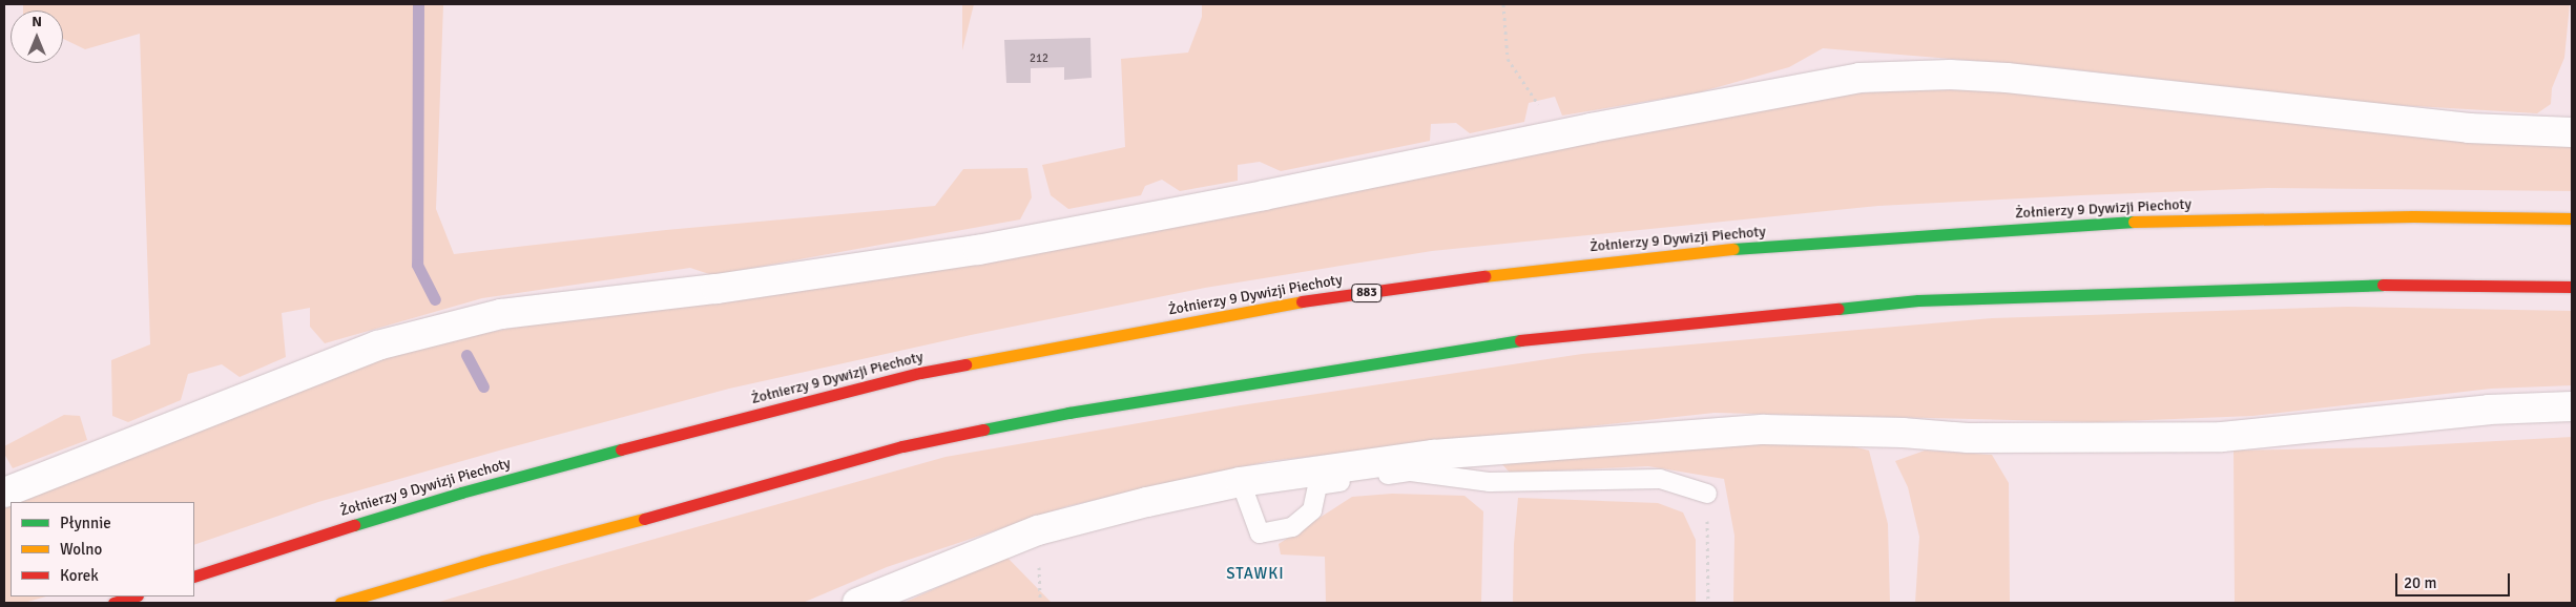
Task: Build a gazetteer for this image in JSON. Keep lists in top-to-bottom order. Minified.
{"streets":{"highway":["Żołnierzy 9 Dywizji Piechoty","883"]},"districts":["STAWKI"],"house_numbers":["212"],"legend":["Płynnie","Wolno","Korek"],"scale_bar":"20 m","north":"top"}
